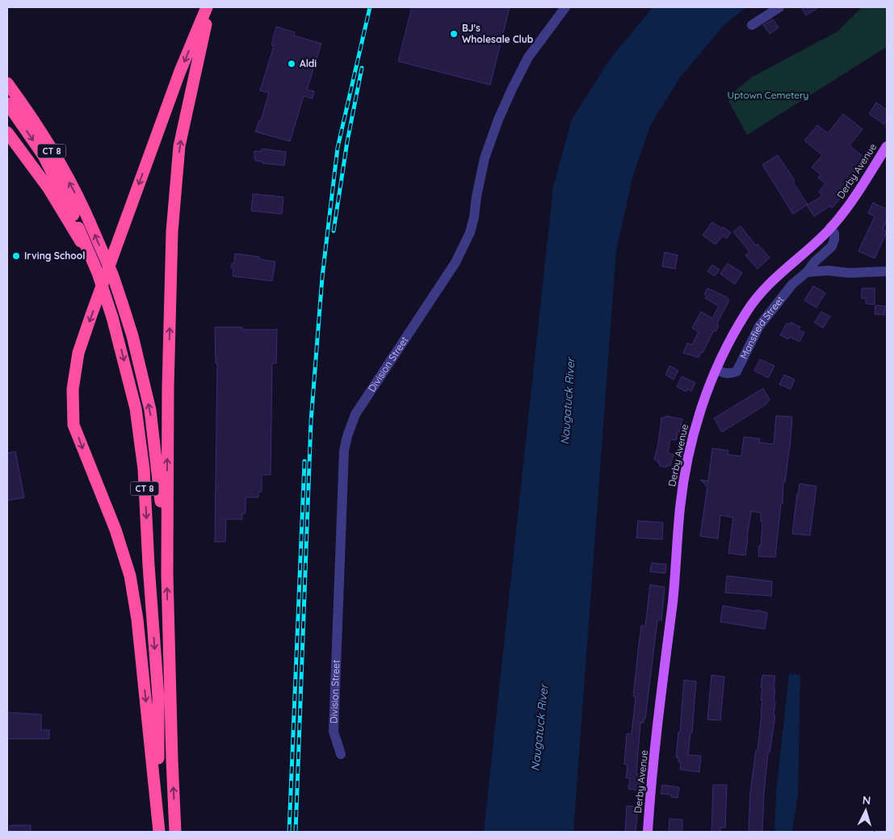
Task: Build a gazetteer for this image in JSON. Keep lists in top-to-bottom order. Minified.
{"streets":{"highway":["CT 8"],"main road":["Derby Avenue"],"street":["Mansfield Street","Division Street"]},"crossings":[["Derby Avenue","Mansfield Street"]],"water":["Naugatuck River"],"parks":["Uptown Cemetery"],"places":["BJ's Wholesale Club","Aldi","Irving School"],"north":"top"}
